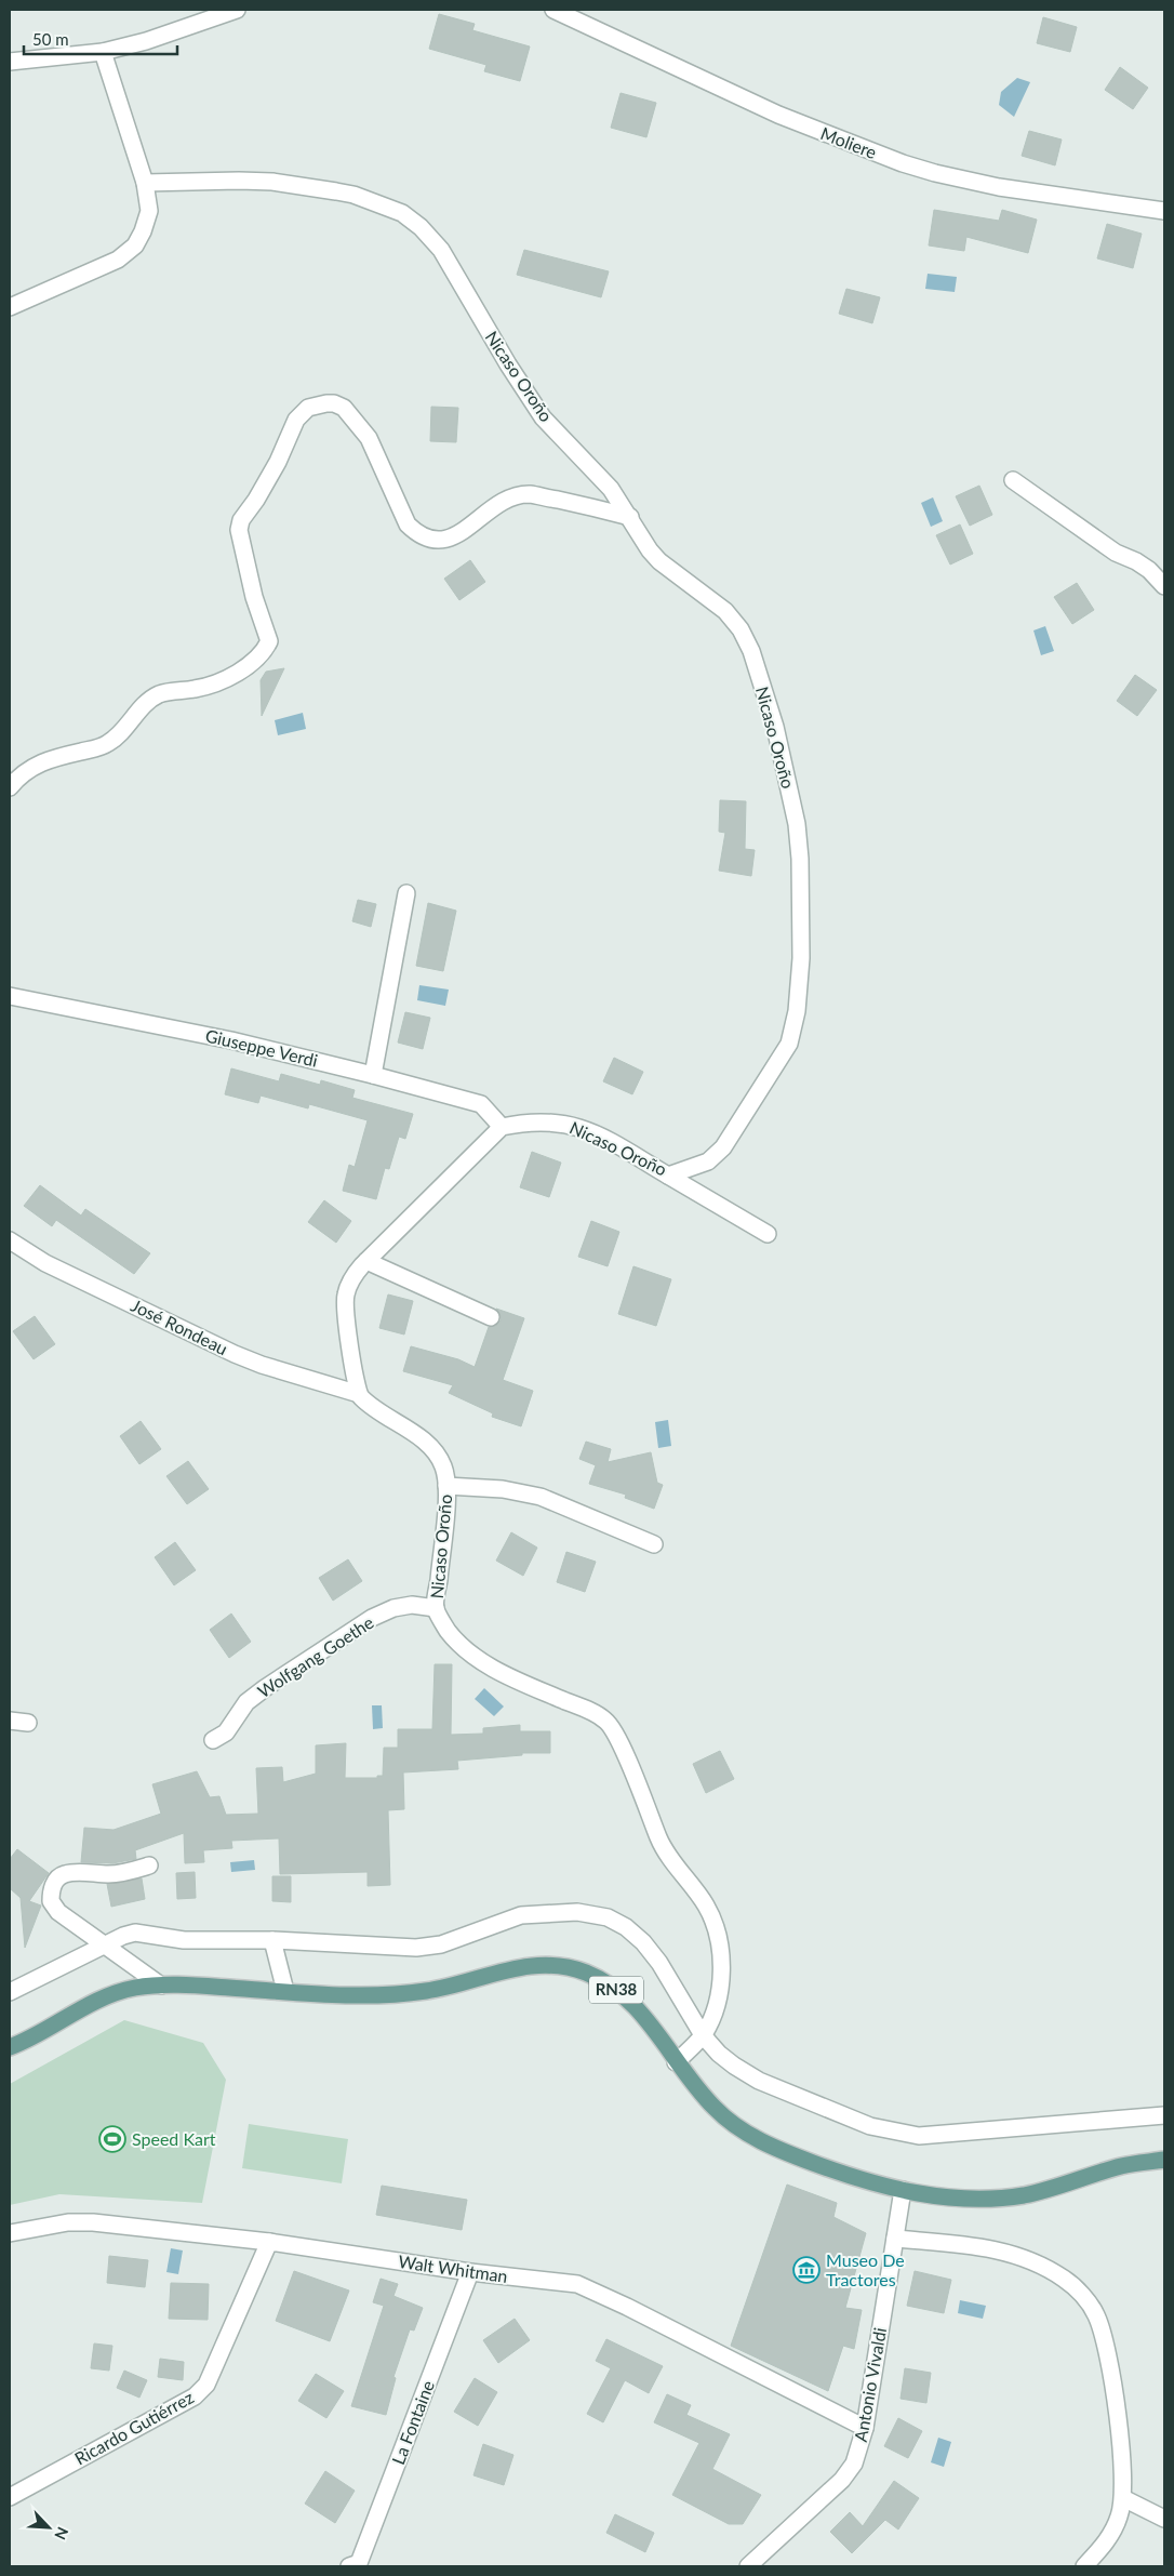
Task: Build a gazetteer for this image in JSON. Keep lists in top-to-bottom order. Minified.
{"streets":{"main road":["RN38"],"street":["Moliere","Nicaso Oroño","Giuseppe Verdi","José Rondeau","Wolfgang Goethe","Walt Whitman","Antonio Vivaldi","La Fontaine","Ricardo Gutiérrez"]},"crossings":[["Nicaso Oroño","Giuseppe Verdi"],["Nicaso Oroño","José Rondeau"],["Nicaso Oroño","Wolfgang Goethe"],["Nicaso Oroño","RN38"],["RN38","Antonio Vivaldi"],["Walt Whitman","Antonio Vivaldi"],["Walt Whitman","La Fontaine"],["Walt Whitman","Ricardo Gutiérrez"]],"places":{"sports":["Speed Kart"],"museum":["Museo De Tractores"]},"scale_bar":"50 m","north":"bottom right"}
